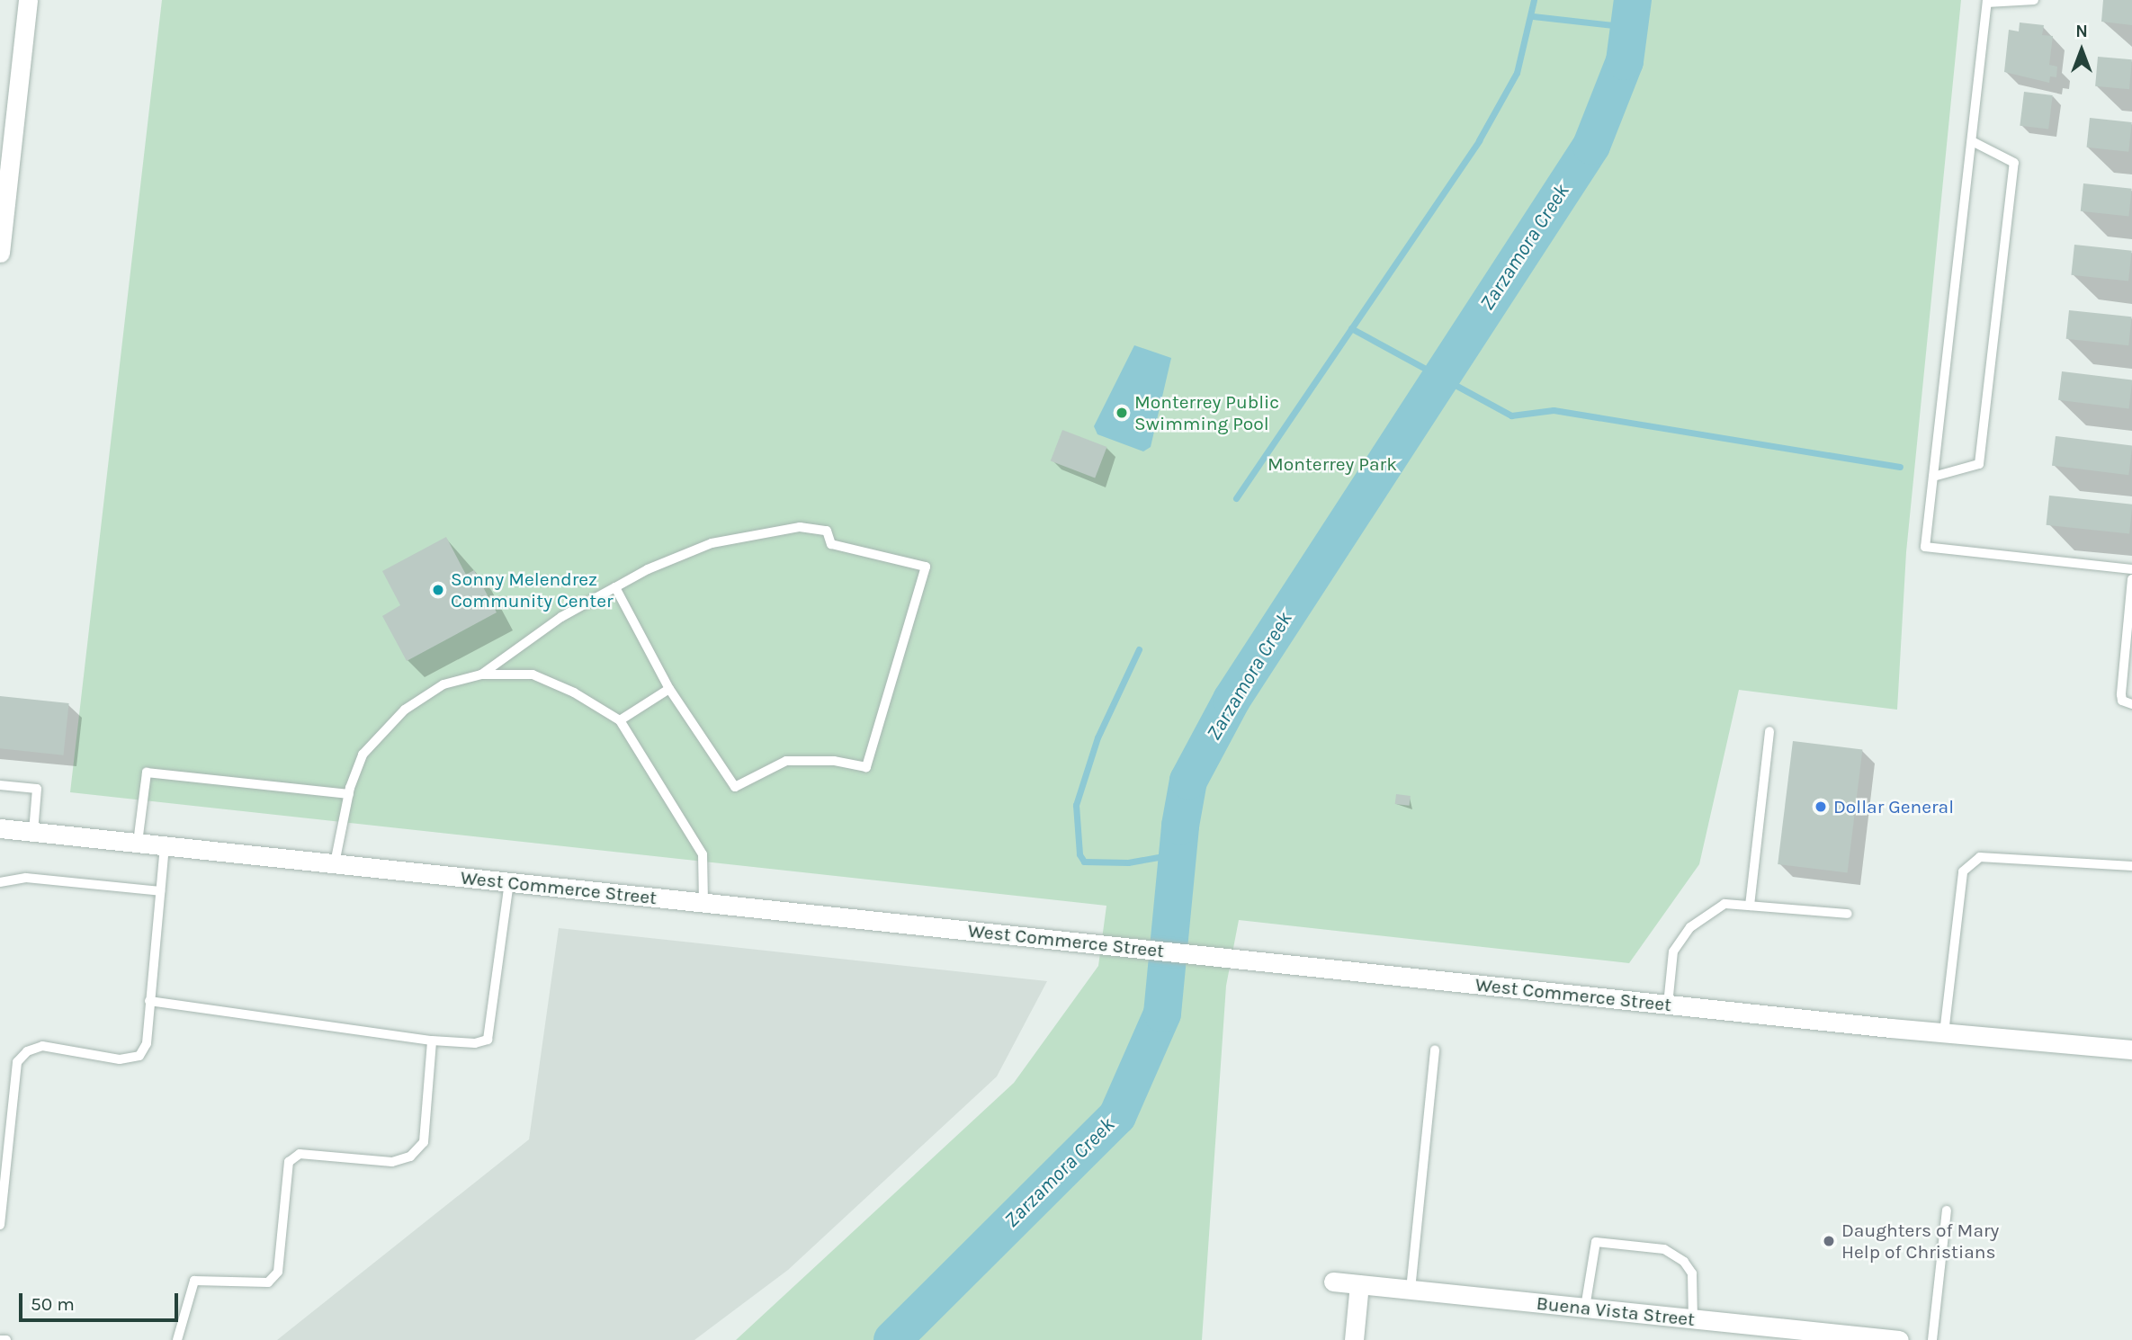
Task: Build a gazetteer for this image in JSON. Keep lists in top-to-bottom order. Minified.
{"streets":{"main road":["West Commerce Street","Buena Vista Street"]},"water":["Zarzamora Creek"],"parks":["Monterrey Park"],"places":["Monterrey Public Swimming Pool","Sonny Melendrez Community Center","Dollar General","Daughters of Mary Help of Christians"],"scale_bar":"50 m","north":"top"}
